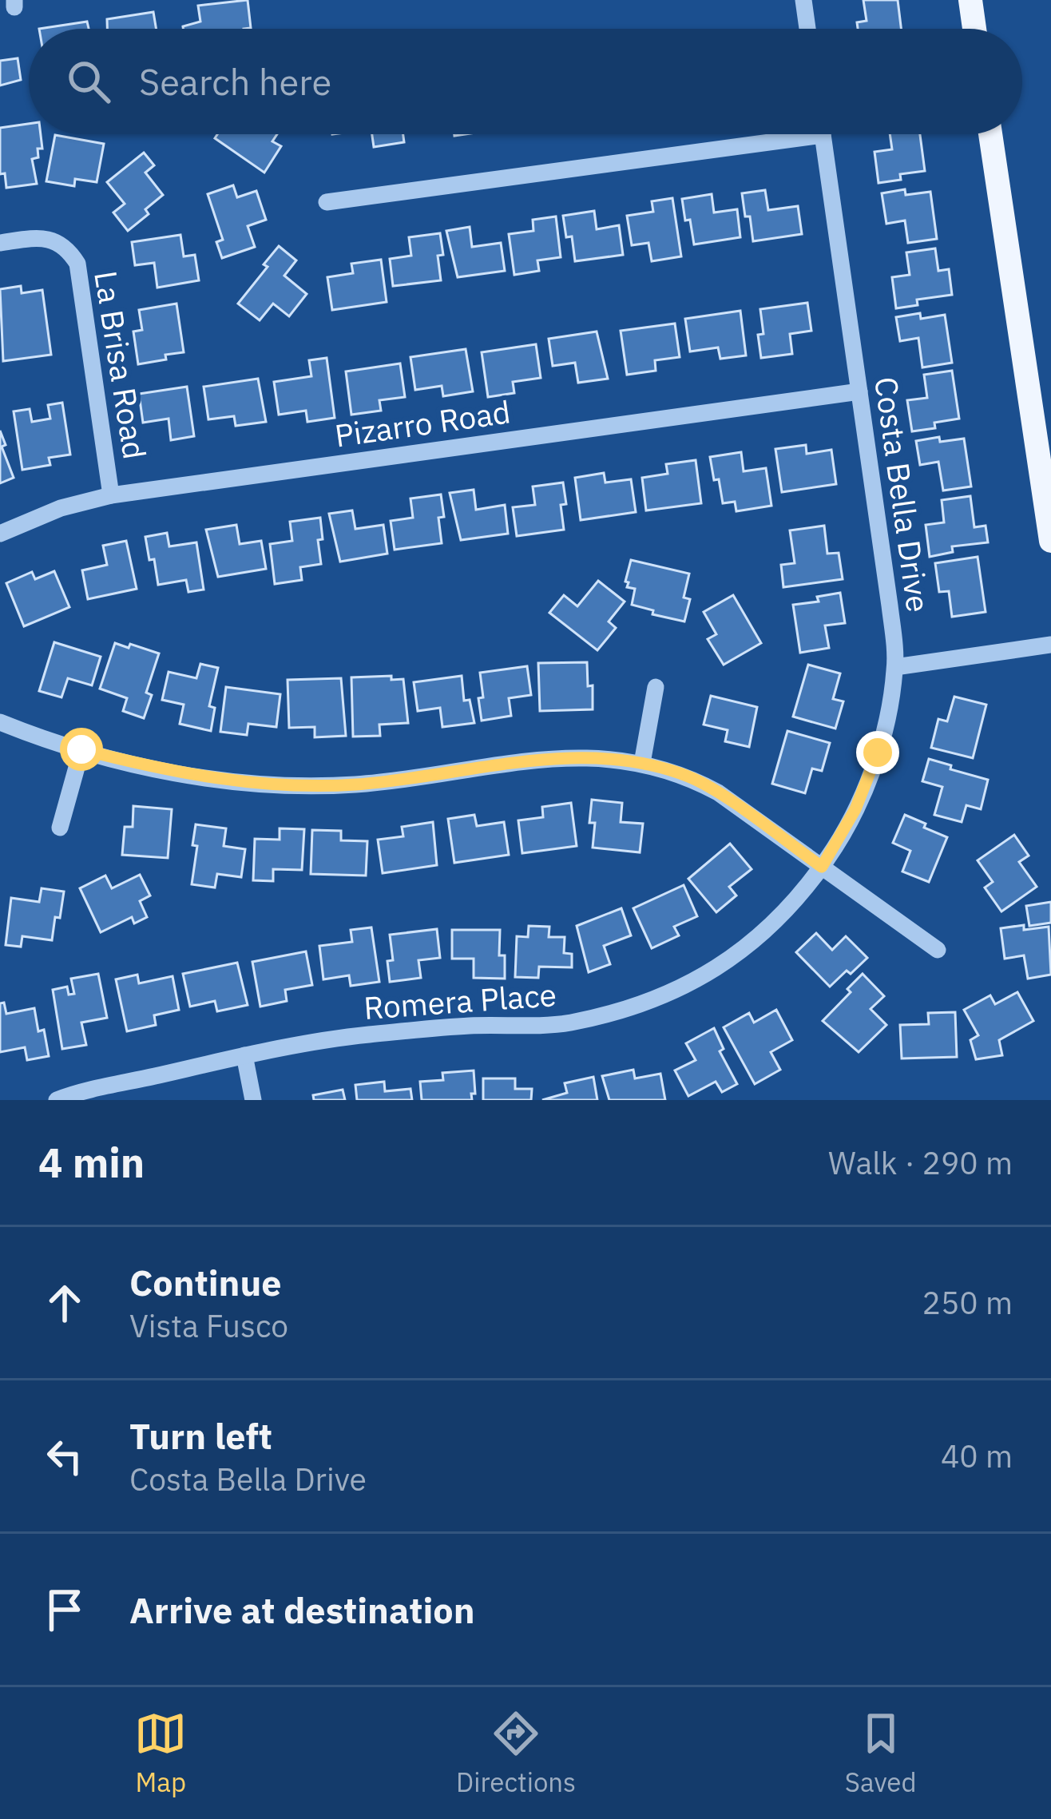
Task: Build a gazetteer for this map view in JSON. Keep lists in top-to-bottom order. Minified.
{"streets":{"street":["La Brisa Road","Pizarro Road","Costa Bella Drive","Romera Place"]},"crossings":[["La Brisa Road","Pizarro Road"],["Pizarro Road","Costa Bella Drive"],["Costa Bella Drive","Romera Place"]],"page":{"search":"Search here","heading":["4 min","Walk · 290 m"],"list":[["Continue","Vista Fusco","250 m"],["Turn left","Costa Bella Drive","40 m"],"Arrive at destination"],"nav":["Map","Directions","Saved"]}}
